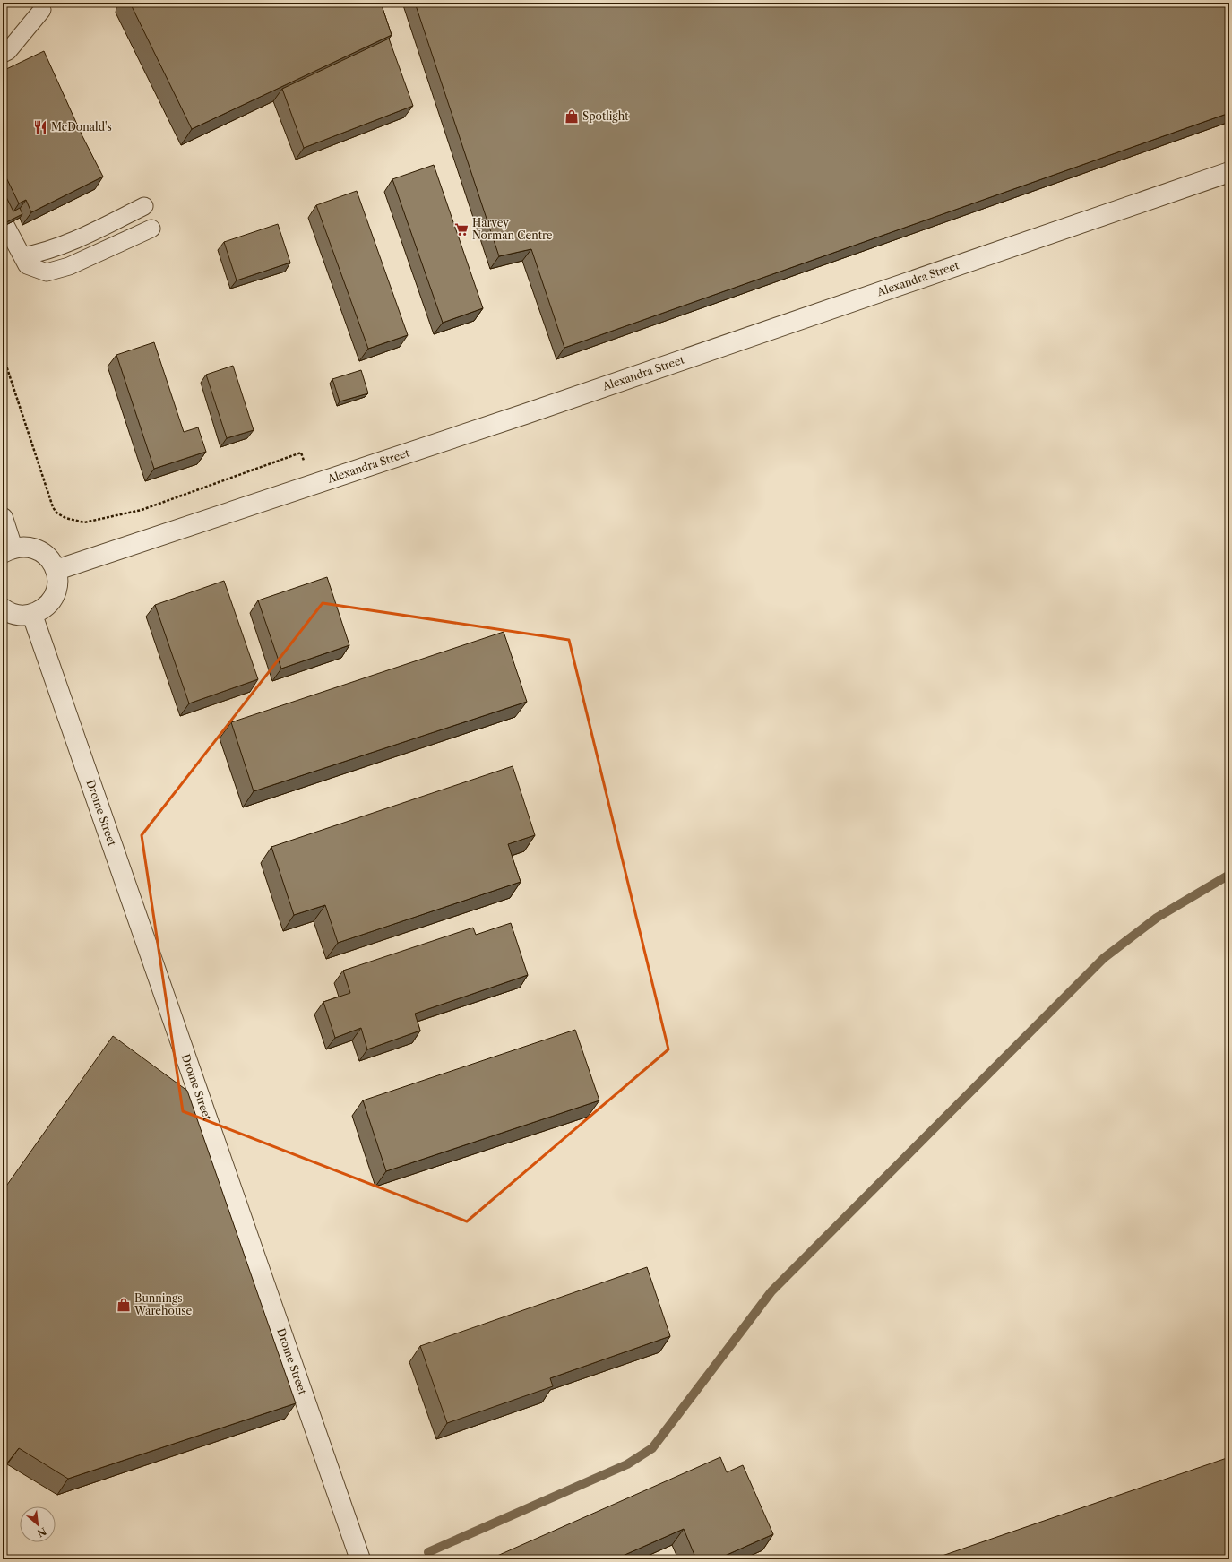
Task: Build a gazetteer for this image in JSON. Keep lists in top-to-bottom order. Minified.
{"streets":{"street":["Alexandra Street","Drome Street"]},"places":{"shop":["Spotlight","Bunnings Warehouse"],"restaurant":["McDonald's"],"supermarket":["Harvey Norman Centre"]},"north":"bottom right"}
